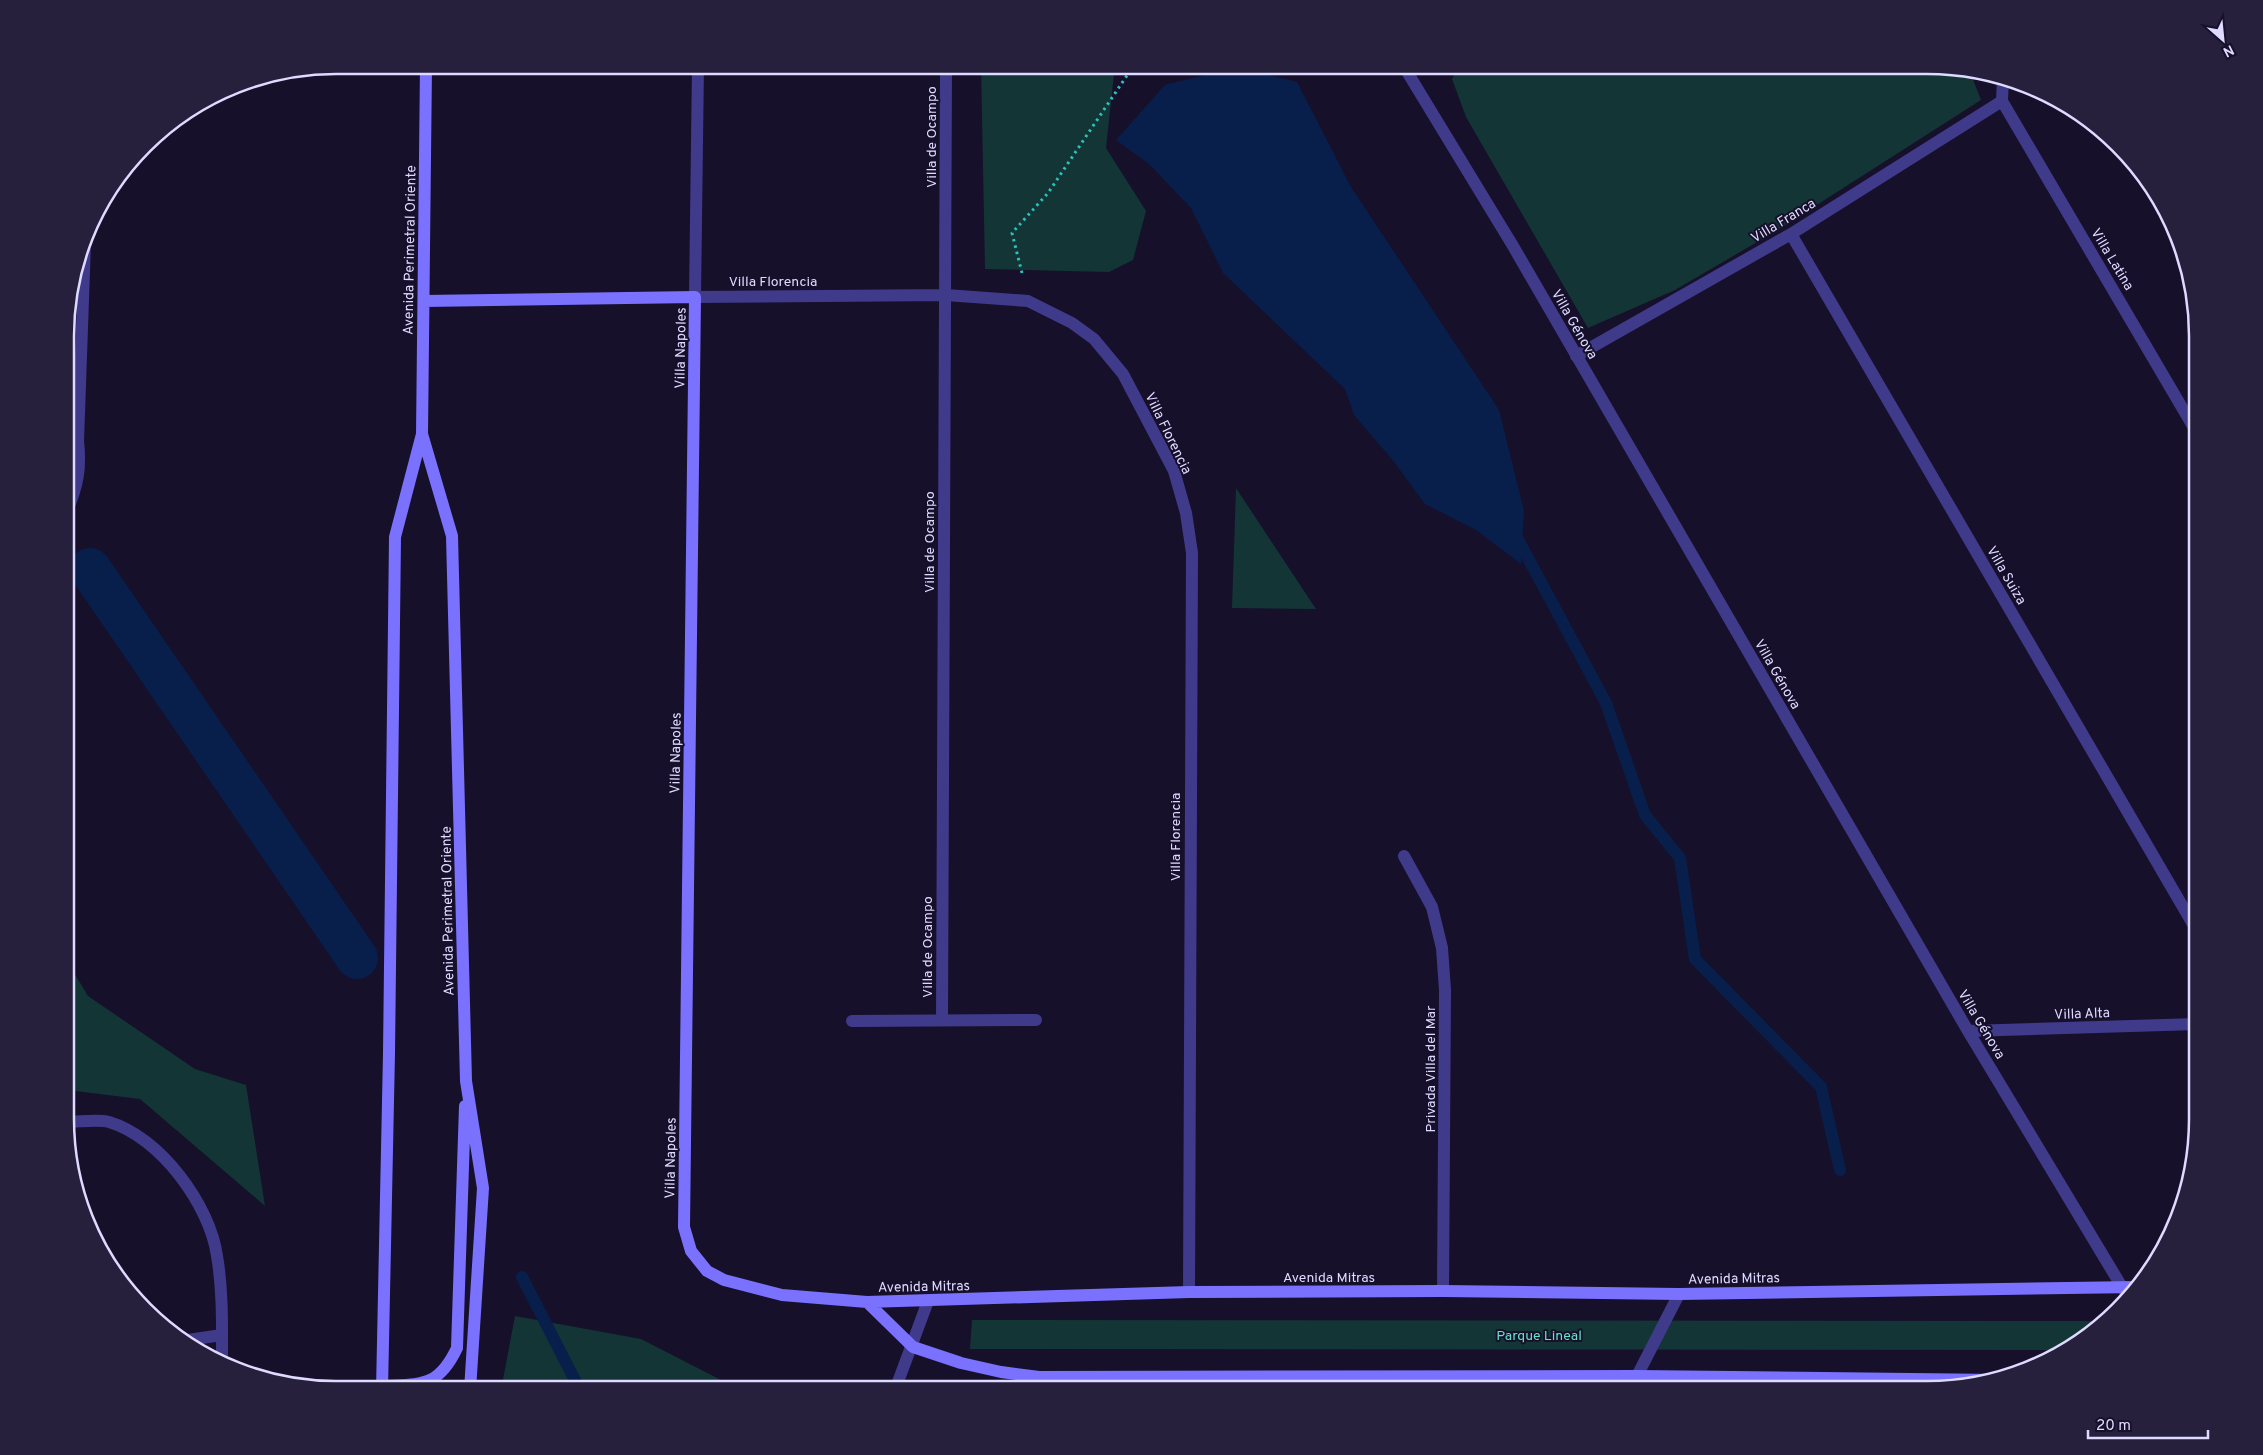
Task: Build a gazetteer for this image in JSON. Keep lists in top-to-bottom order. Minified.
{"streets":{"street":["Villa de Ocampo","Villa Franca","Avenida Perimetral Oriente","Villa Latina","Villa Florencia","Villa Génova","Villa Napoles","Villa Suiza","Villa Alta","Privada Villa del Mar","Avenida Mitras"]},"crossings":[["Villa de Ocampo","Villa Florencia"],["Villa Franca","Villa Latina"],["Villa Franca","Villa Génova"],["Villa Franca","Villa Suiza"],["Avenida Perimetral Oriente","Villa Florencia"],["Villa Florencia","Villa Napoles"],["Villa Florencia","Avenida Mitras"],["Villa Génova","Villa Alta"],["Villa Napoles","Avenida Mitras"],["Privada Villa del Mar","Avenida Mitras"]],"parks":["Parque Lineal"],"scale_bar":"20 m","north":"bottom right"}
